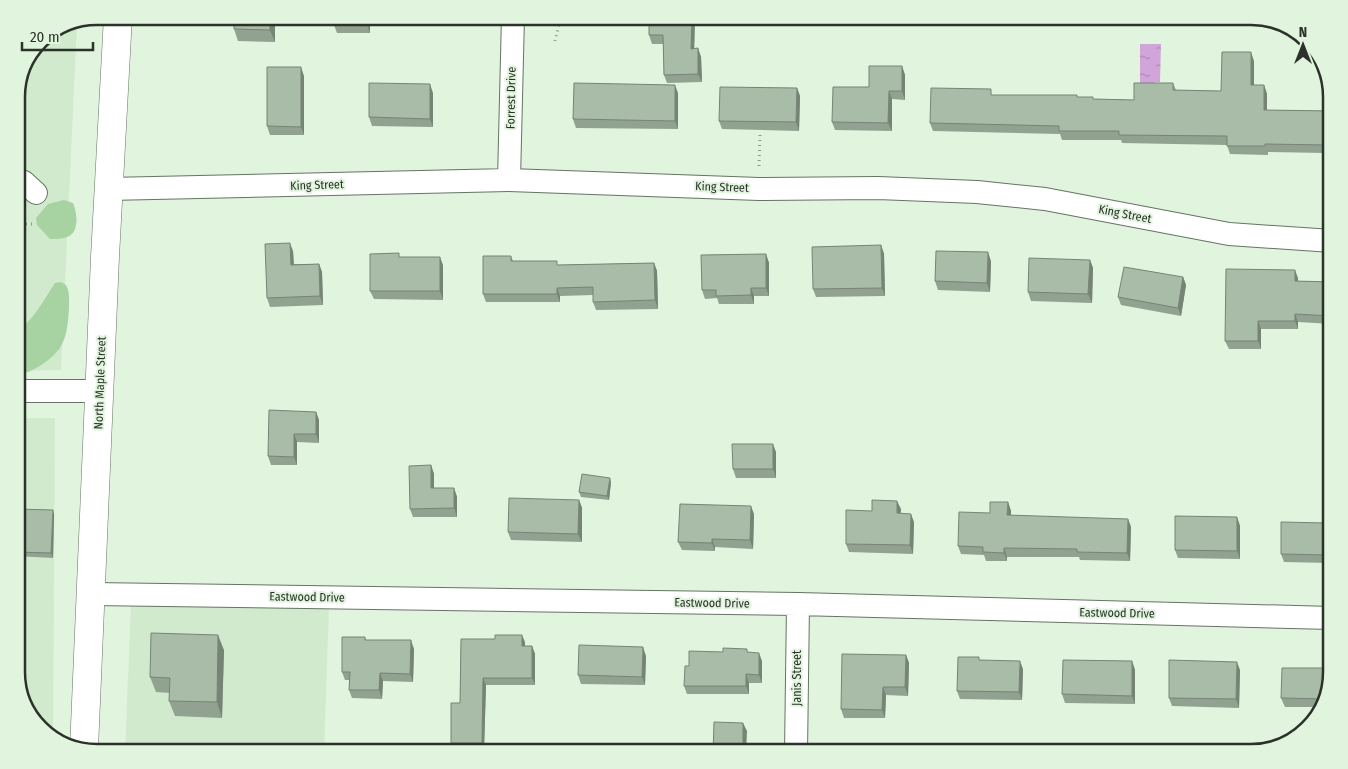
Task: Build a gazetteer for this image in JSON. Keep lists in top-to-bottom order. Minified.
{"streets":{"main road":["North Maple Street"],"street":["Forrest Drive","King Street","Eastwood Drive","Janis Street"]},"crossings":[["Forrest Drive","King Street"],["King Street","North Maple Street"],["North Maple Street","Eastwood Drive"],["Eastwood Drive","Janis Street"]],"scale_bar":"20 m","north":"top"}
